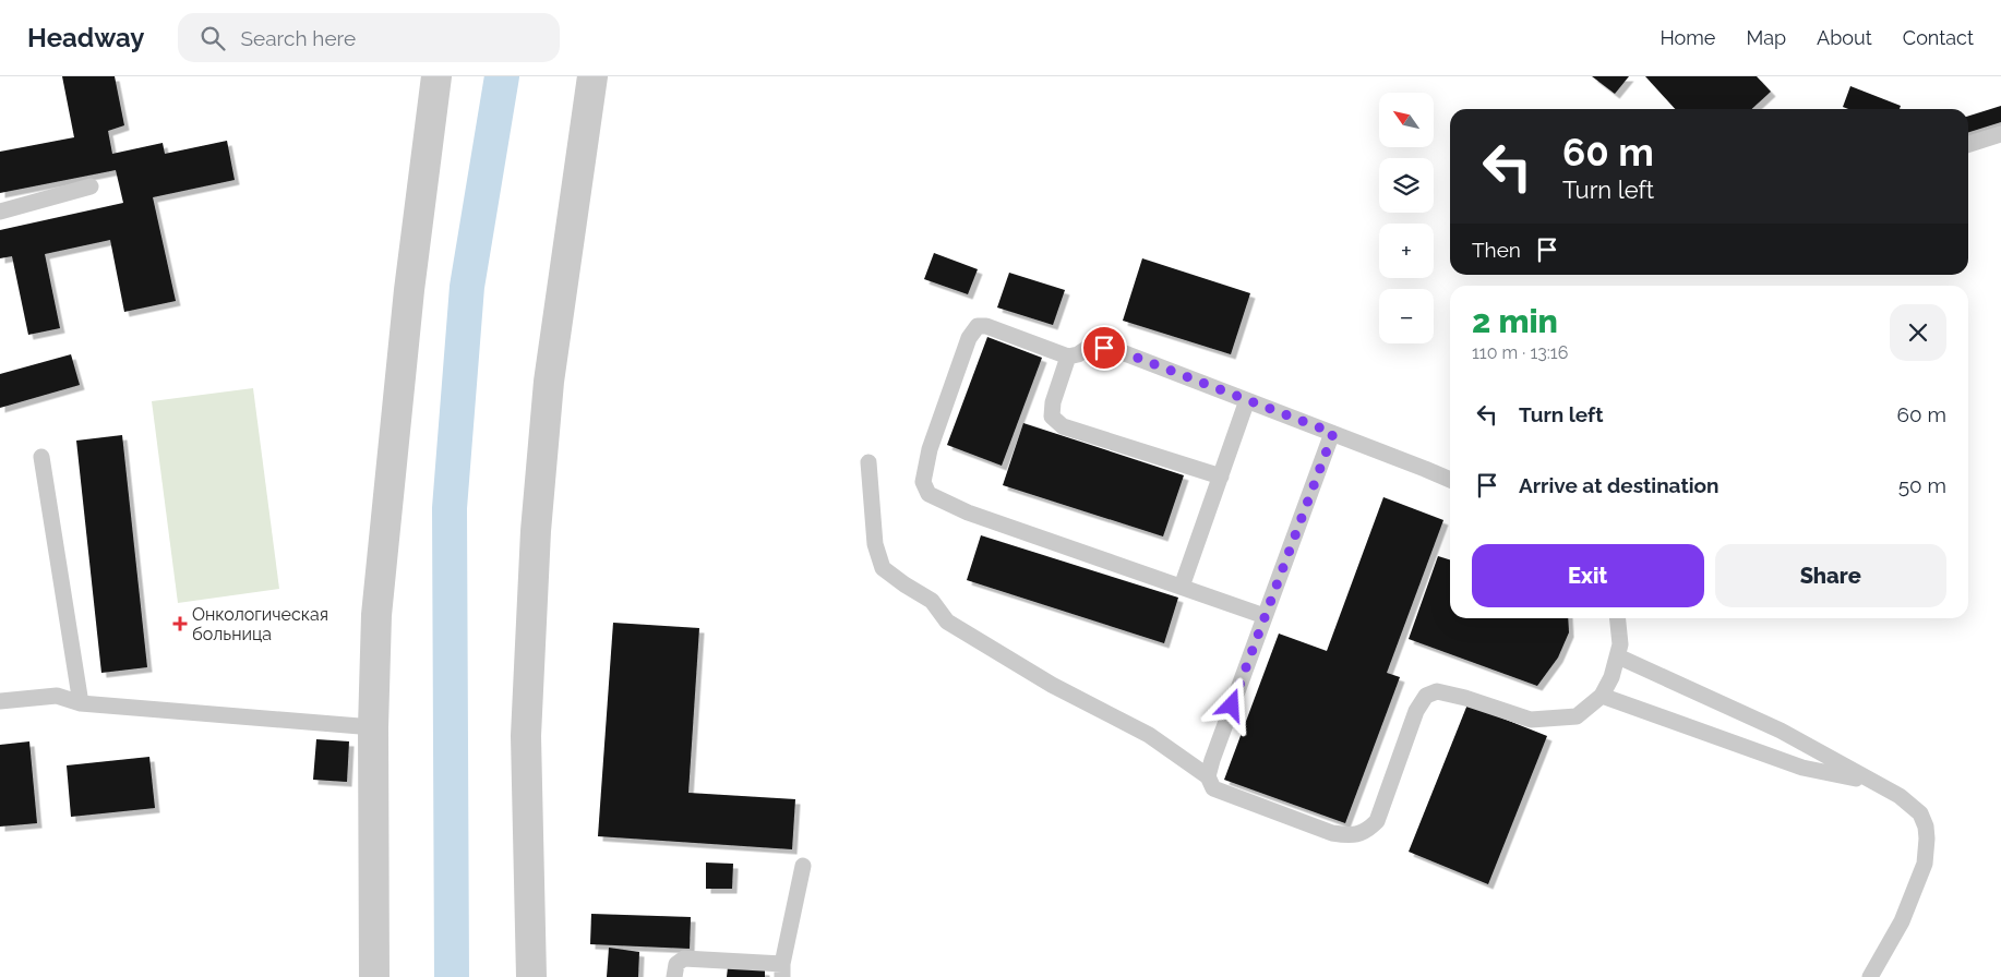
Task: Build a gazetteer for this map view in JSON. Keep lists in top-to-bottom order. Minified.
{"places":{"health":["Онкологическая больница"]},"north":"top left","page":{"header":"Headway","search":"Search here","nav":["Home","Map","About","Contact"],"map_buttons":["+","−"],"turn":["60 m","Turn left"],"then":"Then","heading":["2 min","110 m · 13:16"],"list":[{"name":"Turn left","value":"60 m"},{"name":"Arrive at destination","value":"50 m"}],"buttons":["Exit","Share"]}}
